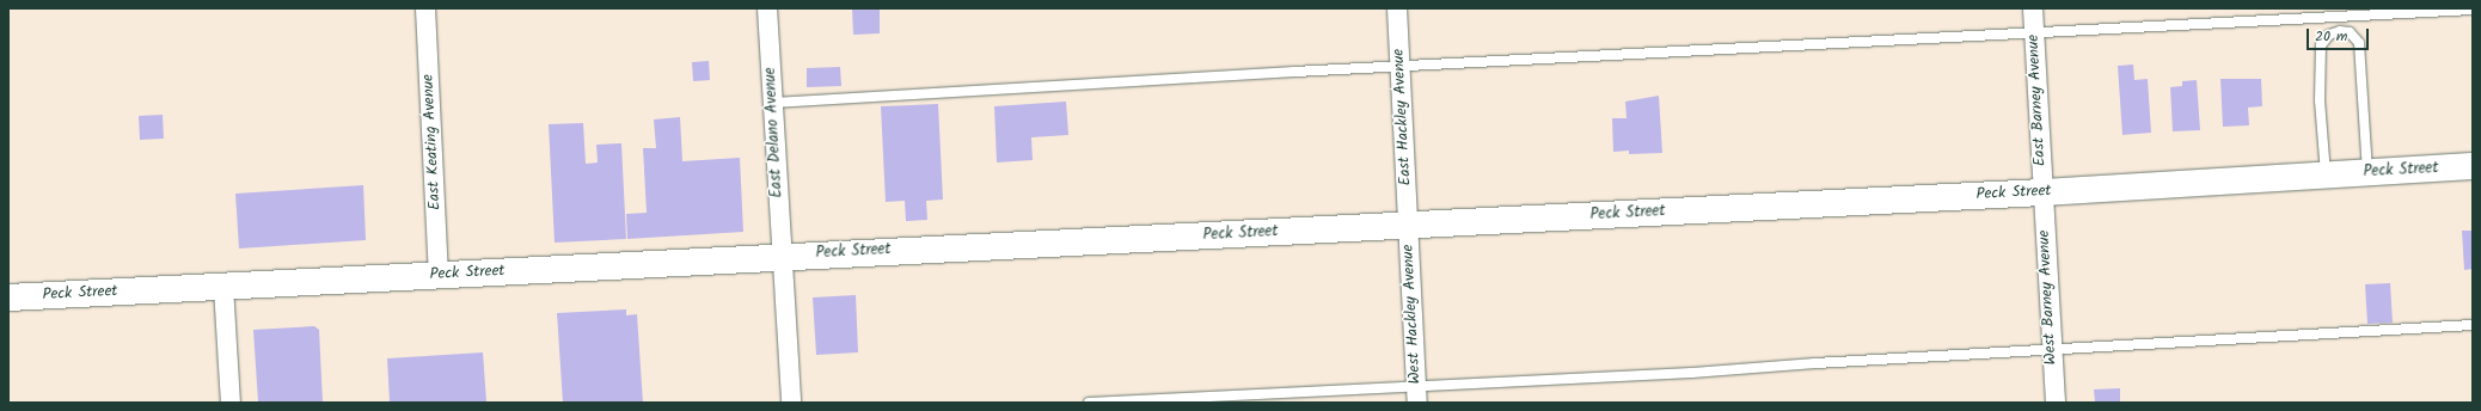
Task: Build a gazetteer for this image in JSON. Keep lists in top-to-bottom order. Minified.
{"streets":{"street":["East Barney Avenue","East Hackley Avenue","East Delano Avenue","East Keating Avenue","Peck Street","West Barney Avenue","West Hackley Avenue"]},"crossings":[["East Barney Avenue","Peck Street"],["East Barney Avenue","West Barney Avenue"],["East Hackley Avenue","Peck Street"],["East Hackley Avenue","West Hackley Avenue"],["East Delano Avenue","Peck Street"],["East Keating Avenue","Peck Street"],["Peck Street","West Barney Avenue"],["Peck Street","West Hackley Avenue"]],"scale_bar":"20 m"}
